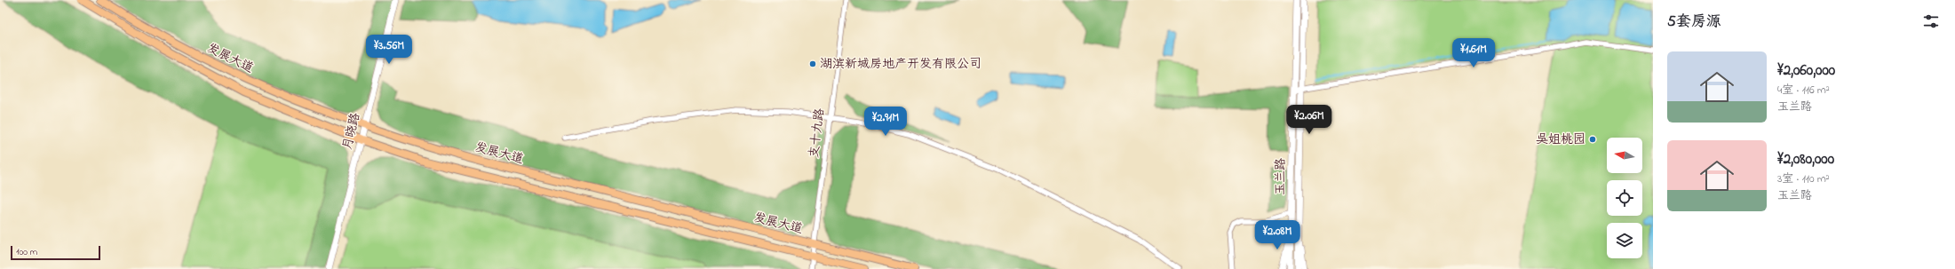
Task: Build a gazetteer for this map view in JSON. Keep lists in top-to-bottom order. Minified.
{"streets":{"main road":["发展大道"],"street":["月晓路","支十九路","玉兰路"]},"crossings":[["发展大道","月晓路"],["发展大道","支十九路"]],"places":["湖滨新城房地产开发有限公司","吴姐桃园"],"scale_bar":"100 m","north":"left","page":{"heading":"5套房源","price":["¥3.56M","¥1.61M","¥2.06M","¥2.91M","¥2.08M"],"list":[{"name":"¥2,060,000","note":"4室 · 116 m² · 玉兰路"},{"name":"¥2,080,000","note":"3室 · 110 m² · 玉兰路"}],"scale":"100 m"}}
